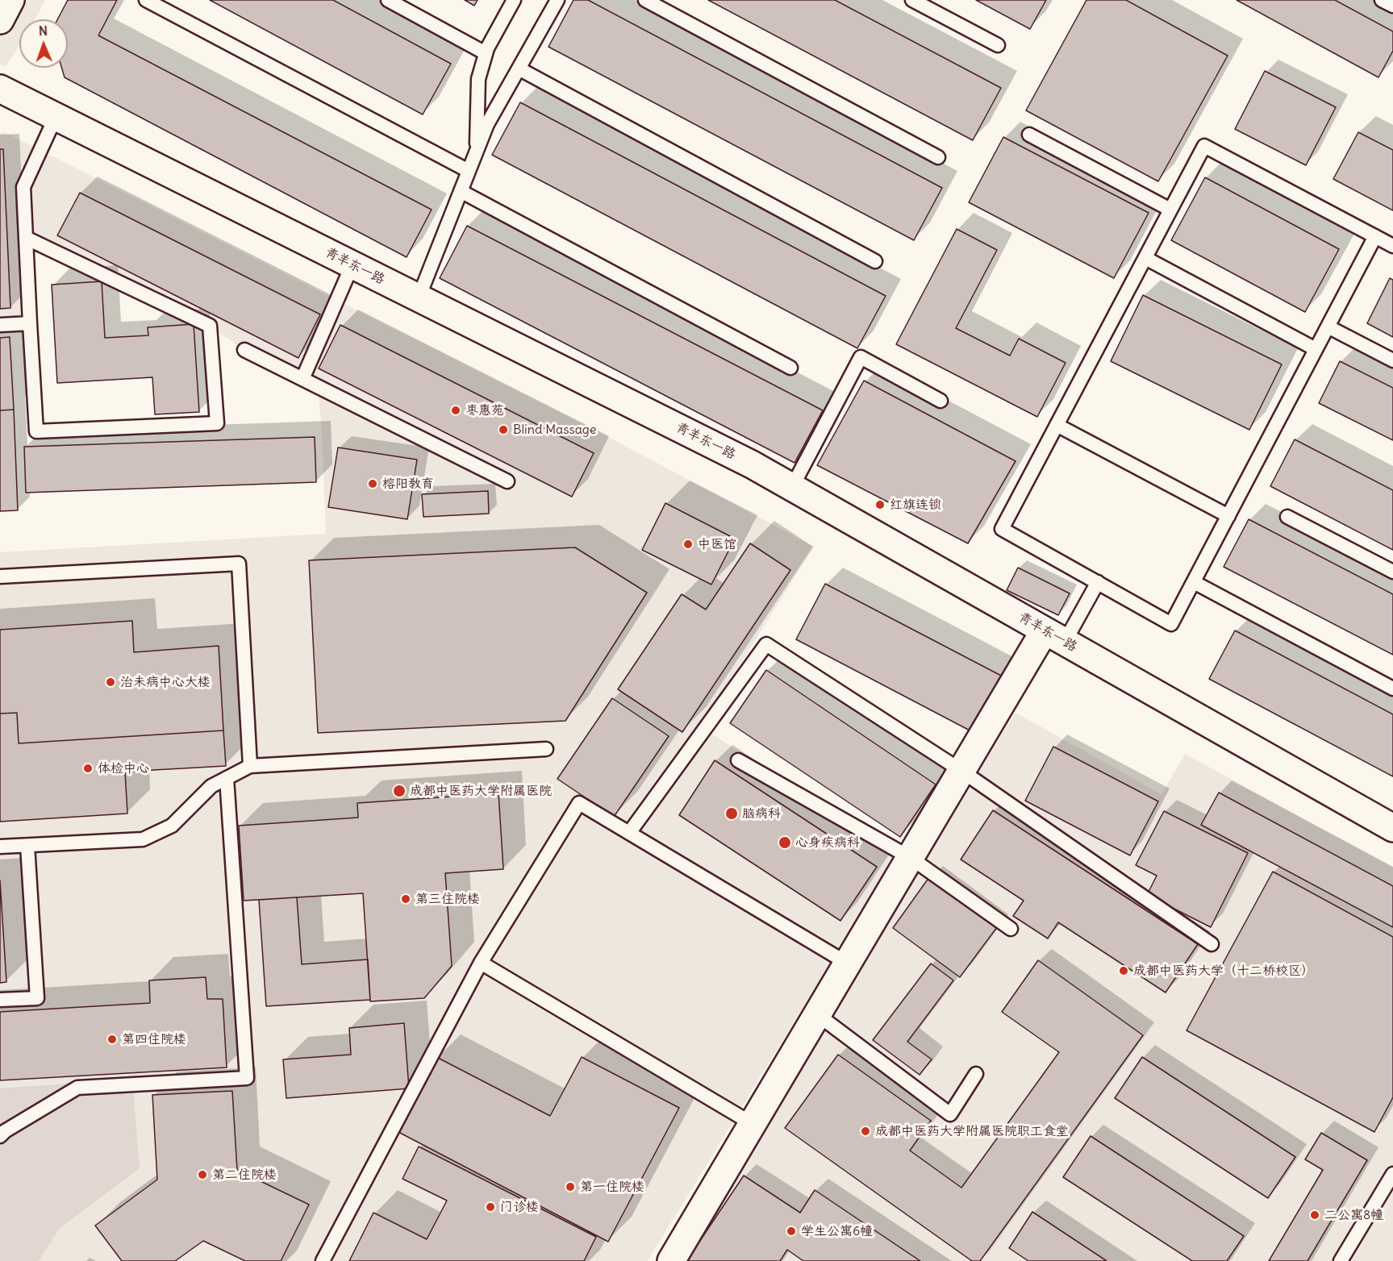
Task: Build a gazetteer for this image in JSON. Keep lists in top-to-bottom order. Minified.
{"streets":{"street":["青羊东一路"]},"places":["枣惠苑","Blind Massage","榕阳教育","红旗连锁","中医馆","治未病中心大楼","体检中心","成都中医药大学附属医院","脑病科","心身疾病科","第三住院楼","成都中医药大学（十二桥校区）","第四住院楼","成都中医药大学附属医院职工食堂","第二住院楼","第一住院楼","门诊楼","二公寓8幢","学生公寓6幢"],"north":"top"}
